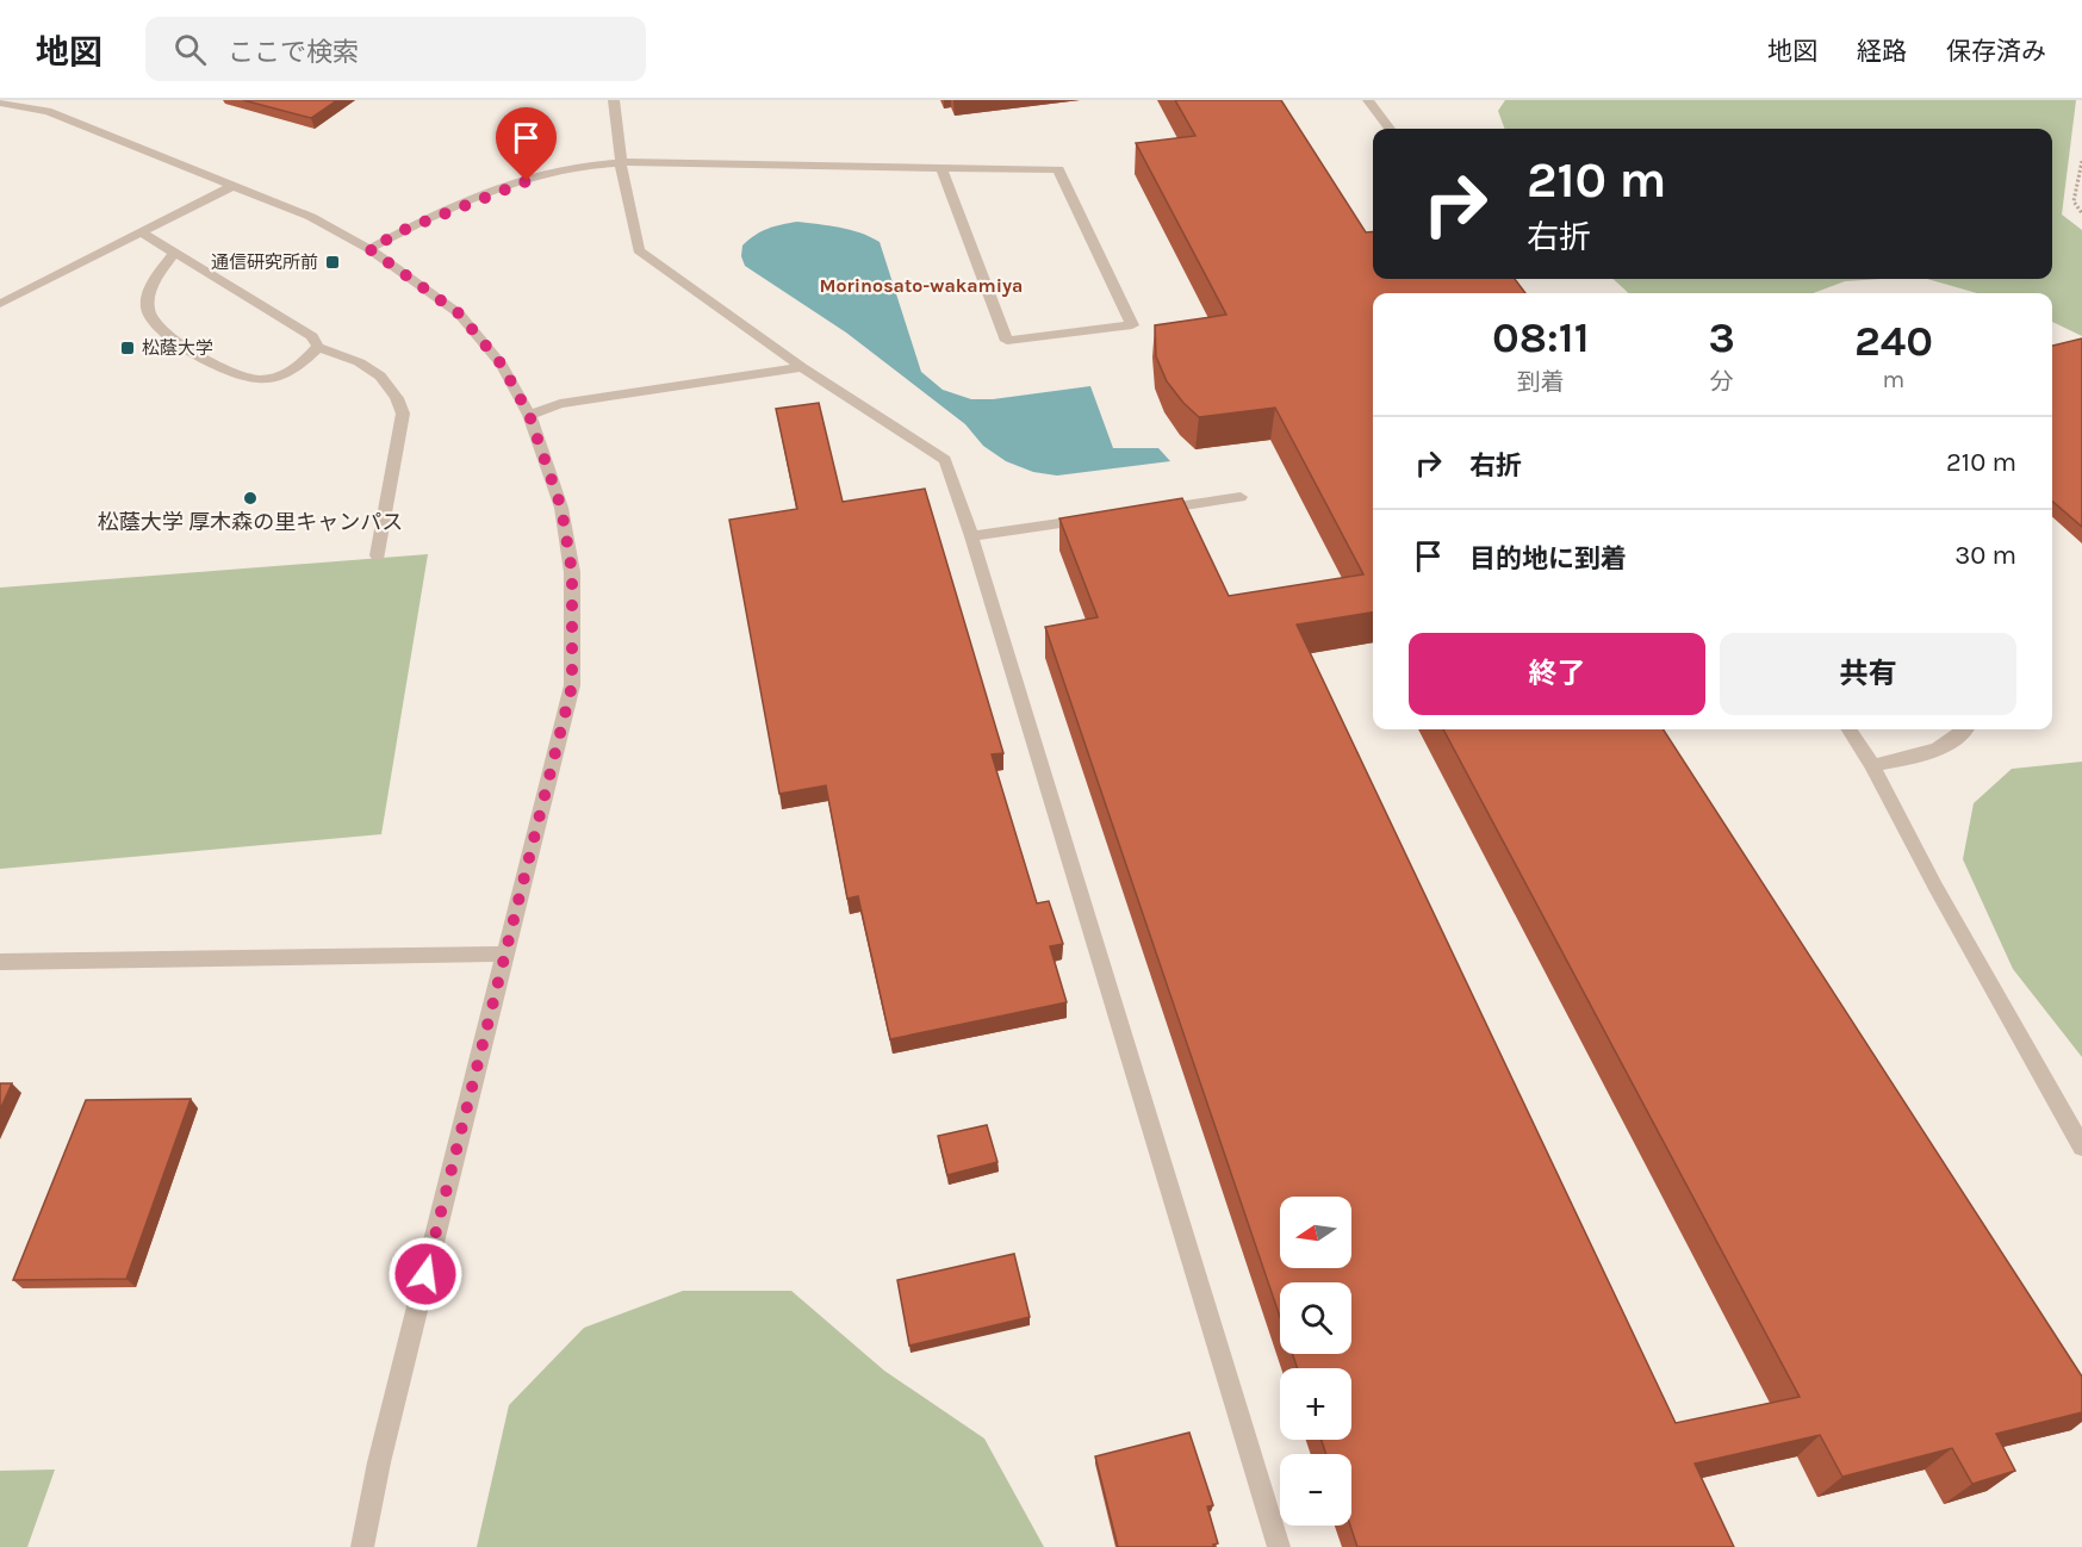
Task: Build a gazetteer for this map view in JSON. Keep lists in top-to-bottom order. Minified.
{"districts":["Morinosato-wakamiya"],"places":{"transit":["通信研究所前","松蔭大学"],"other":["松蔭大学 厚木森の里キャンパス"]},"north":"left","page":{"header":"地図","search":"ここで検索","nav":["地図","経路","保存済み"],"turn":["210 m","右折"],"eta":["08:11","到着","3","分","240","m"],"list":[{"name":"右折","value":"210 m"},{"name":"目的地に到着","value":"30 m"}],"buttons":["終了","共有"],"map_buttons":["+","−"]}}
